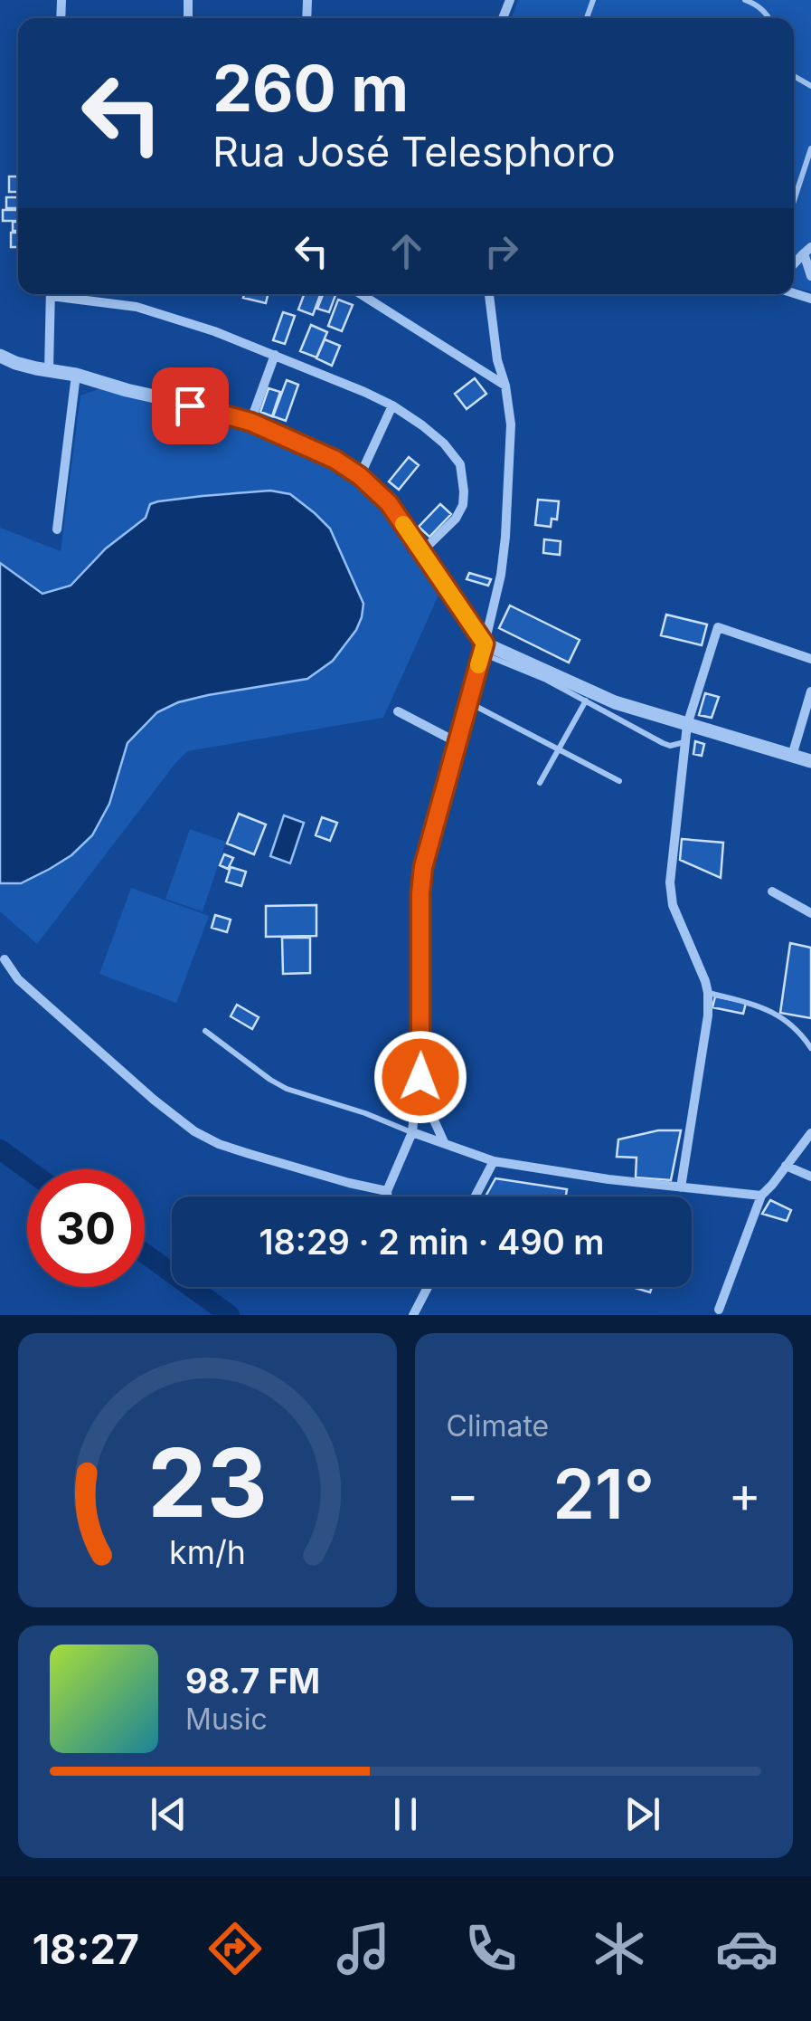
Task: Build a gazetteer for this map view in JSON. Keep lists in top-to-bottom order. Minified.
{"page":{"turn":["260 m","Rua José Telesphoro"],"limit":"30","trip":"18:29 · 2 min · 490 m","tile":"Climate","heat":["−","21°","+"],"song":["98.7 FM","Music"],"tabs":"18:27","gauge":["23","km/h"]}}
